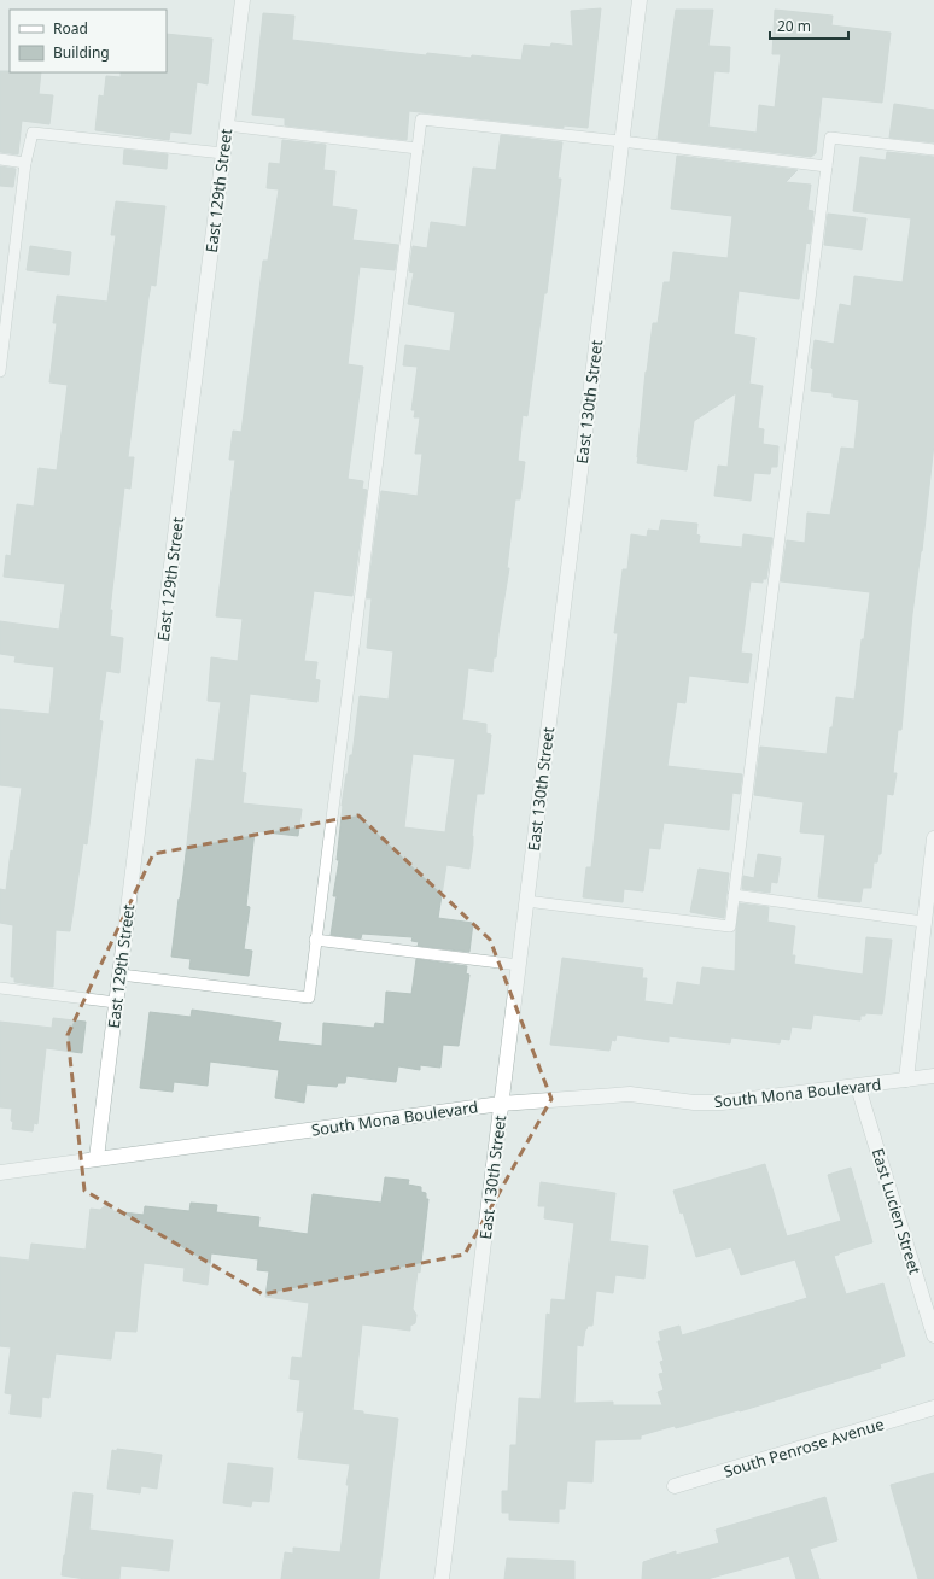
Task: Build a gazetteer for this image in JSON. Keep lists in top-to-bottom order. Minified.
{"streets":{"street":["East 129th Street","East 130th Street","South Mona Boulevard","East Lucien Street","South Penrose Avenue"]},"crossings":[["East 129th Street","South Mona Boulevard"],["East 130th Street","South Mona Boulevard"],["South Mona Boulevard","East Lucien Street"]],"legend":["Road","Building"],"scale_bar":"20 m"}
